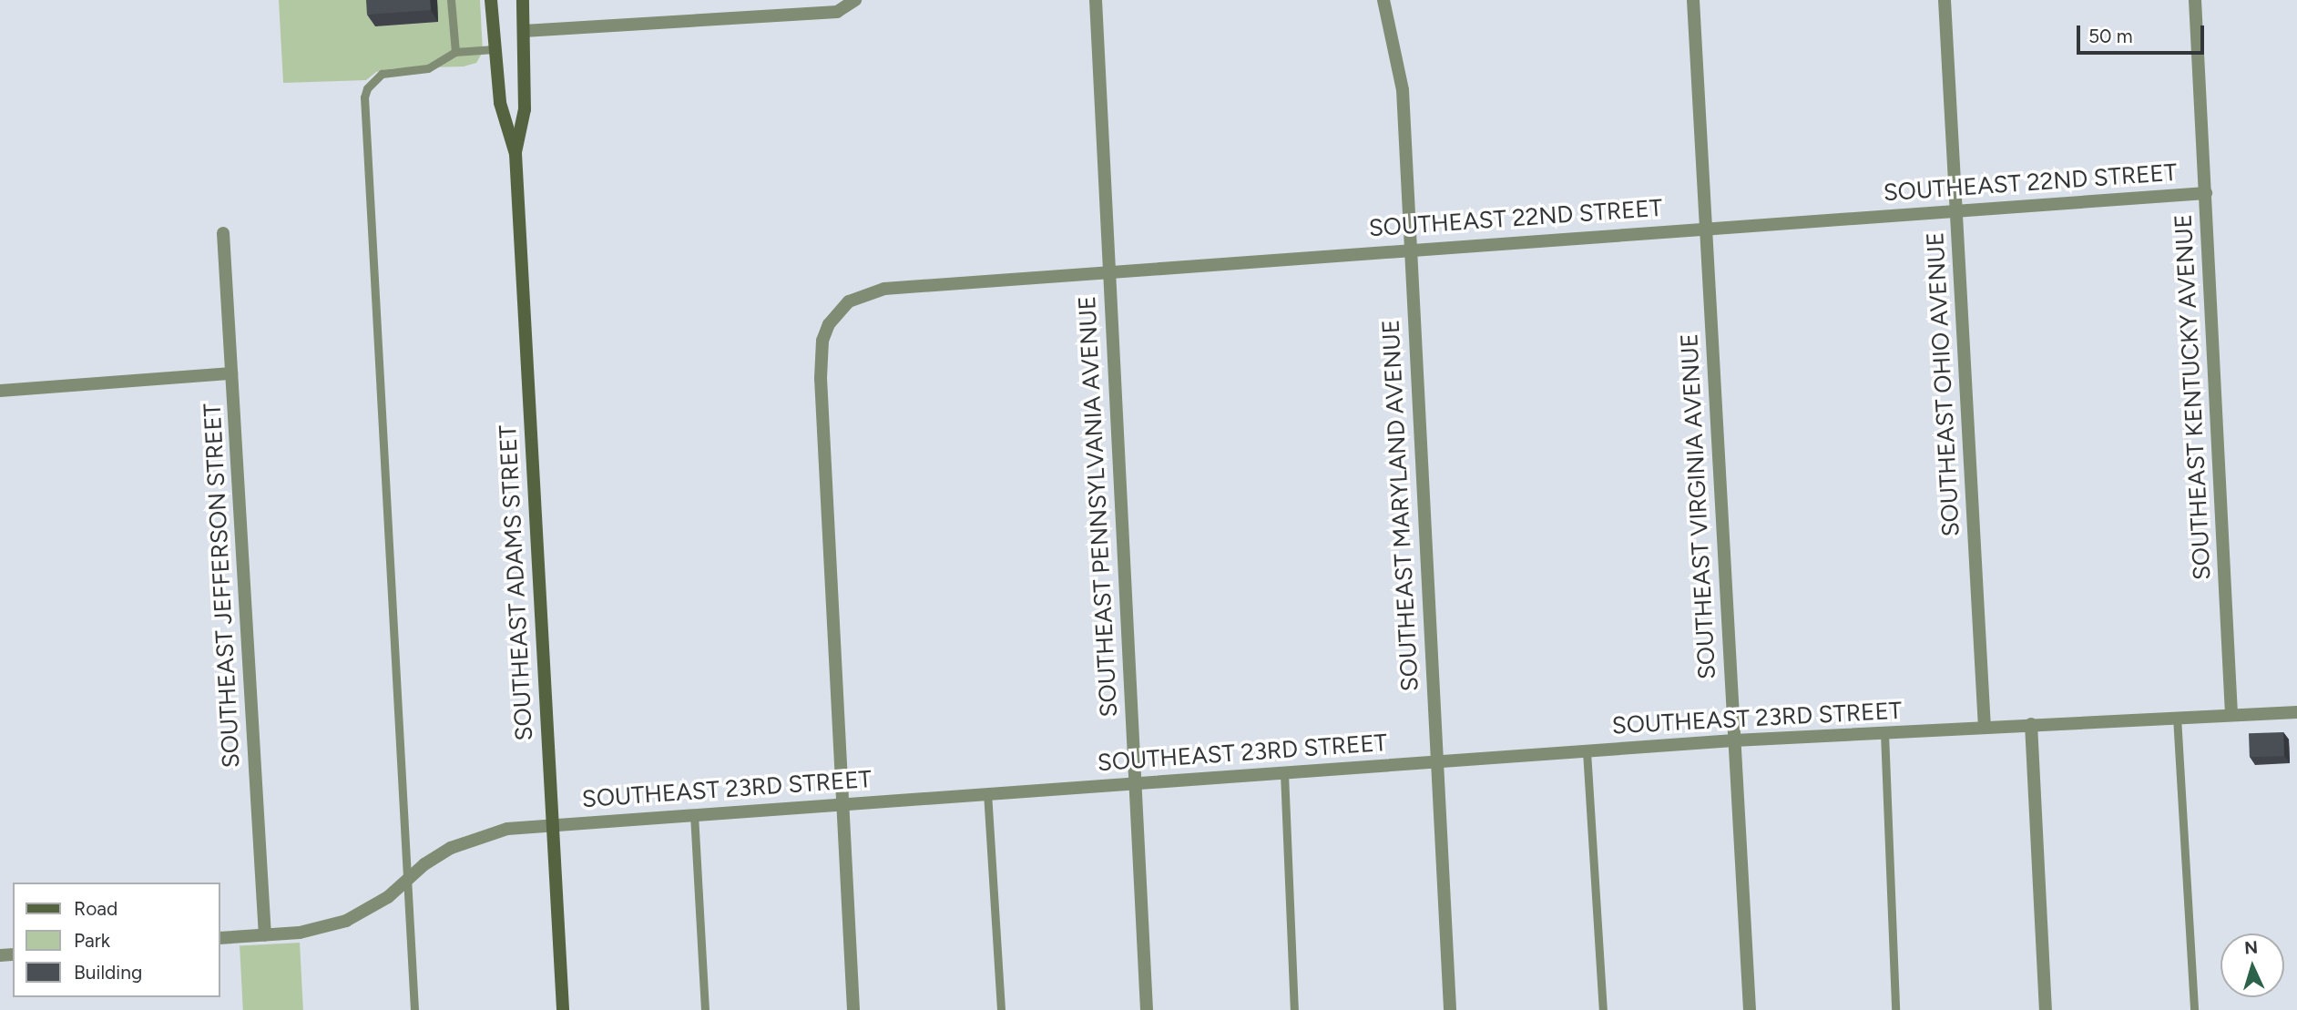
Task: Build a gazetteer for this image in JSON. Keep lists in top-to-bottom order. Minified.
{"streets":{"main road":["SOUTHEAST ADAMS STREET"],"street":["SOUTHEAST 22ND STREET","SOUTHEAST OHIO AVENUE","SOUTHEAST KENTUCKY AVENUE","SOUTHEAST MARYLAND AVENUE","SOUTHEAST PENNSYLVANIA AVENUE","SOUTHEAST VIRGINIA AVENUE","SOUTHEAST JEFFERSON STREET","SOUTHEAST 23RD STREET"]},"crossings":[["SOUTHEAST 22ND STREET","SOUTHEAST OHIO AVENUE"],["SOUTHEAST 22ND STREET","SOUTHEAST KENTUCKY AVENUE"],["SOUTHEAST 22ND STREET","SOUTHEAST MARYLAND AVENUE"],["SOUTHEAST 22ND STREET","SOUTHEAST PENNSYLVANIA AVENUE"],["SOUTHEAST 22ND STREET","SOUTHEAST VIRGINIA AVENUE"],["SOUTHEAST 22ND STREET","SOUTHEAST 23RD STREET"],["SOUTHEAST OHIO AVENUE","SOUTHEAST 23RD STREET"],["SOUTHEAST KENTUCKY AVENUE","SOUTHEAST 23RD STREET"],["SOUTHEAST MARYLAND AVENUE","SOUTHEAST 23RD STREET"],["SOUTHEAST PENNSYLVANIA AVENUE","SOUTHEAST 23RD STREET"],["SOUTHEAST VIRGINIA AVENUE","SOUTHEAST 23RD STREET"],["SOUTHEAST ADAMS STREET","SOUTHEAST 23RD STREET"],["SOUTHEAST JEFFERSON STREET","SOUTHEAST 23RD STREET"]],"legend":["Road","Park","Building"],"scale_bar":"50 m","north":"top"}
